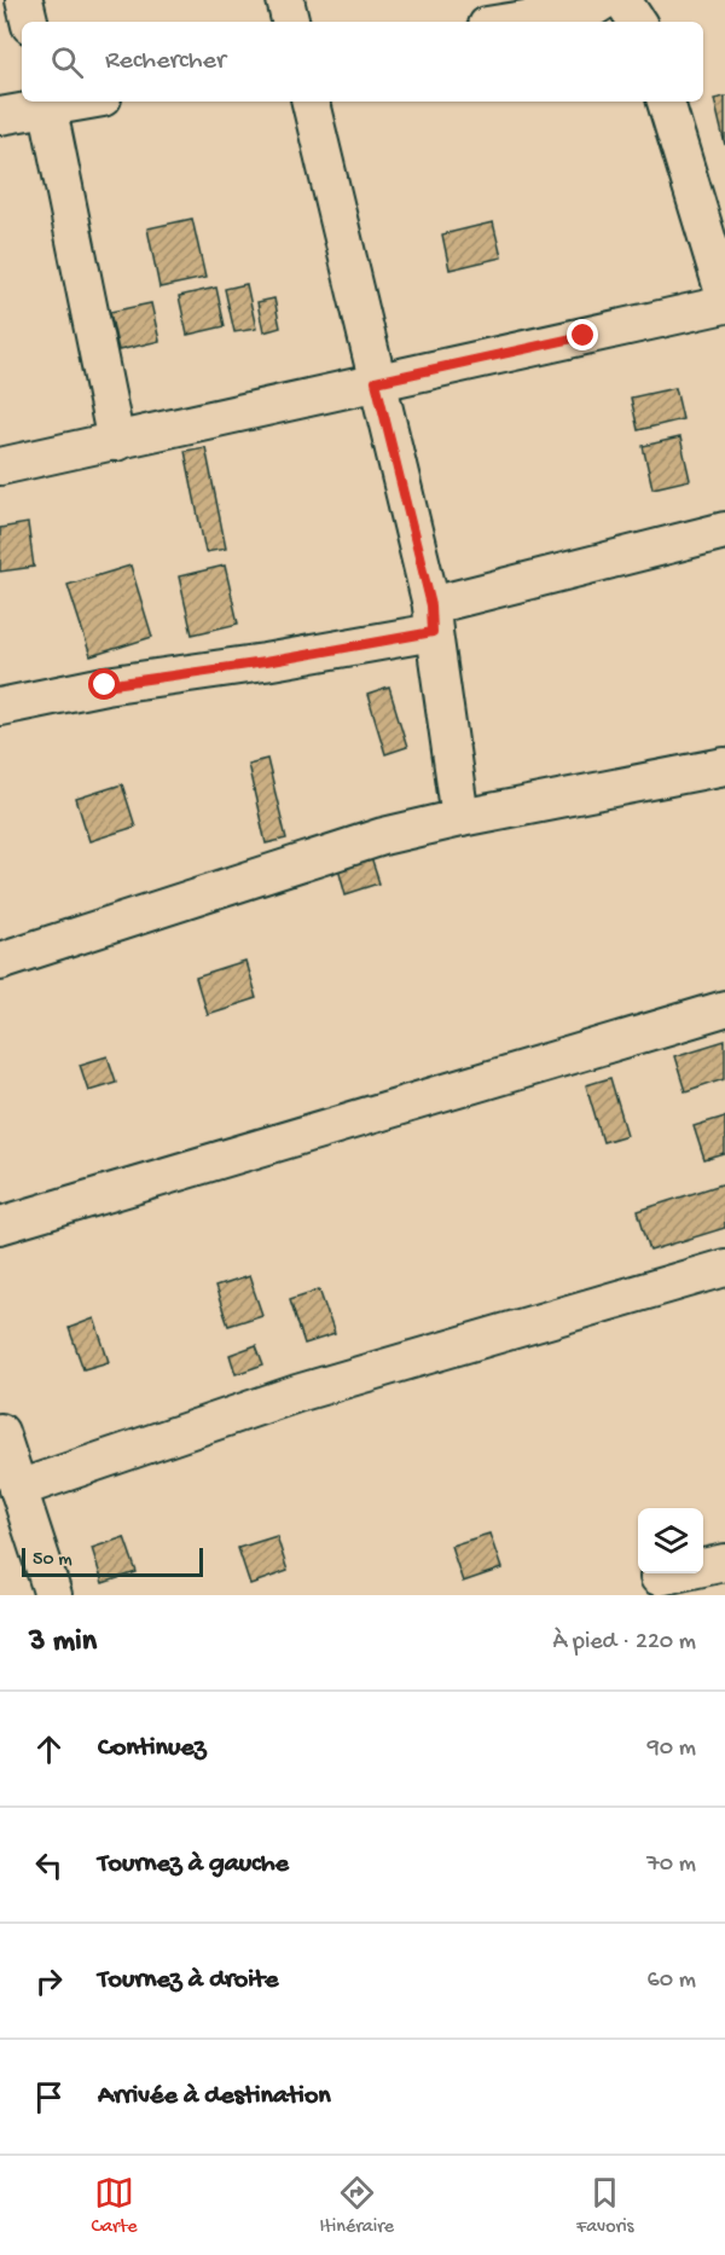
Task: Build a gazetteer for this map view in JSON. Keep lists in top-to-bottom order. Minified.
{"scale_bar":"50 m","page":{"search":"Rechercher","scale":"50 m","heading":["3 min","À pied · 220 m"],"list":[["Continuez","90 m"],["Tournez à gauche","70 m"],["Tournez à droite","60 m"],"Arrivée à destination"],"nav":["Carte","Itinéraire","Favoris"]}}
